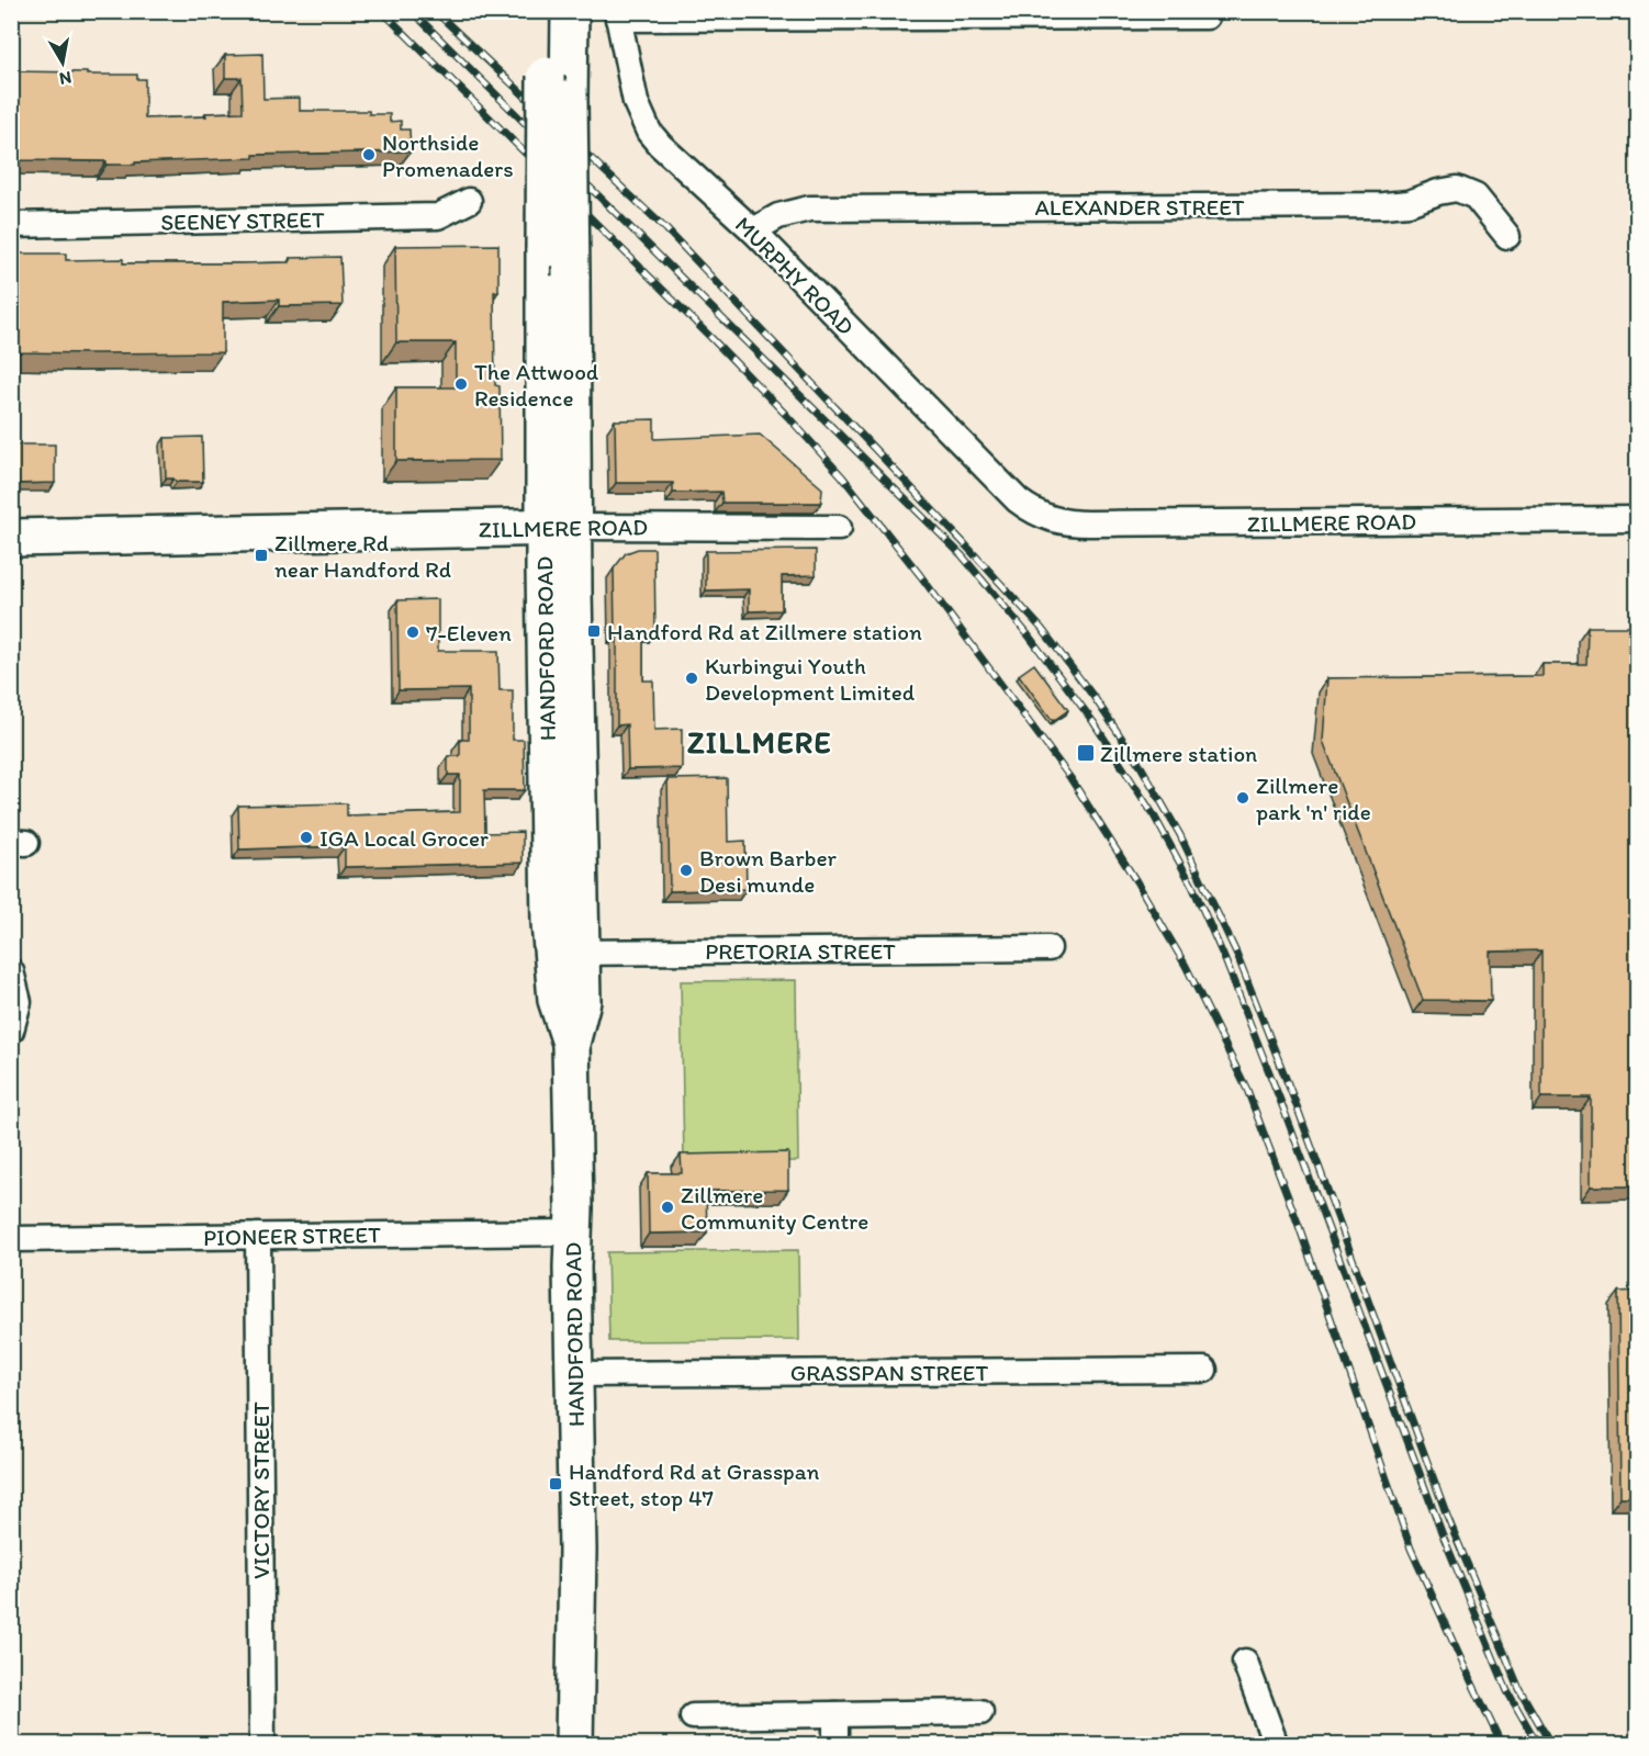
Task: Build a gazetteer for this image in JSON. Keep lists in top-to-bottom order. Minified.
{"streets":{"main road":["ZILLMERE ROAD","HANDFORD ROAD"],"street":["ALEXANDER STREET","SEENEY STREET","MURPHY ROAD","PRETORIA STREET","PIONEER STREET","GRASSPAN STREET","VICTORY STREET"]},"crossings":[["ALEXANDER STREET","MURPHY ROAD"],["MURPHY ROAD","ZILLMERE ROAD"],["ZILLMERE ROAD","HANDFORD ROAD"],["HANDFORD ROAD","PRETORIA STREET"],["HANDFORD ROAD","PIONEER STREET"],["HANDFORD ROAD","GRASSPAN STREET"],["PIONEER STREET","VICTORY STREET"]],"districts":["ZILLMERE"],"places":{"other":["Northside Promenaders","The Attwood Residence","7-Eleven","Kurbingui Youth Development Limited","Zillmere park 'n' ride","IGA Local Grocer","Brown Barber Desi munde","Zillmere Community Centre"],"transit":["Zillmere Rd near Handford Rd","Handford Rd at Zillmere station","Zillmere station","Handford Rd at Grasspan Street, stop 47"]},"north":"bottom"}
